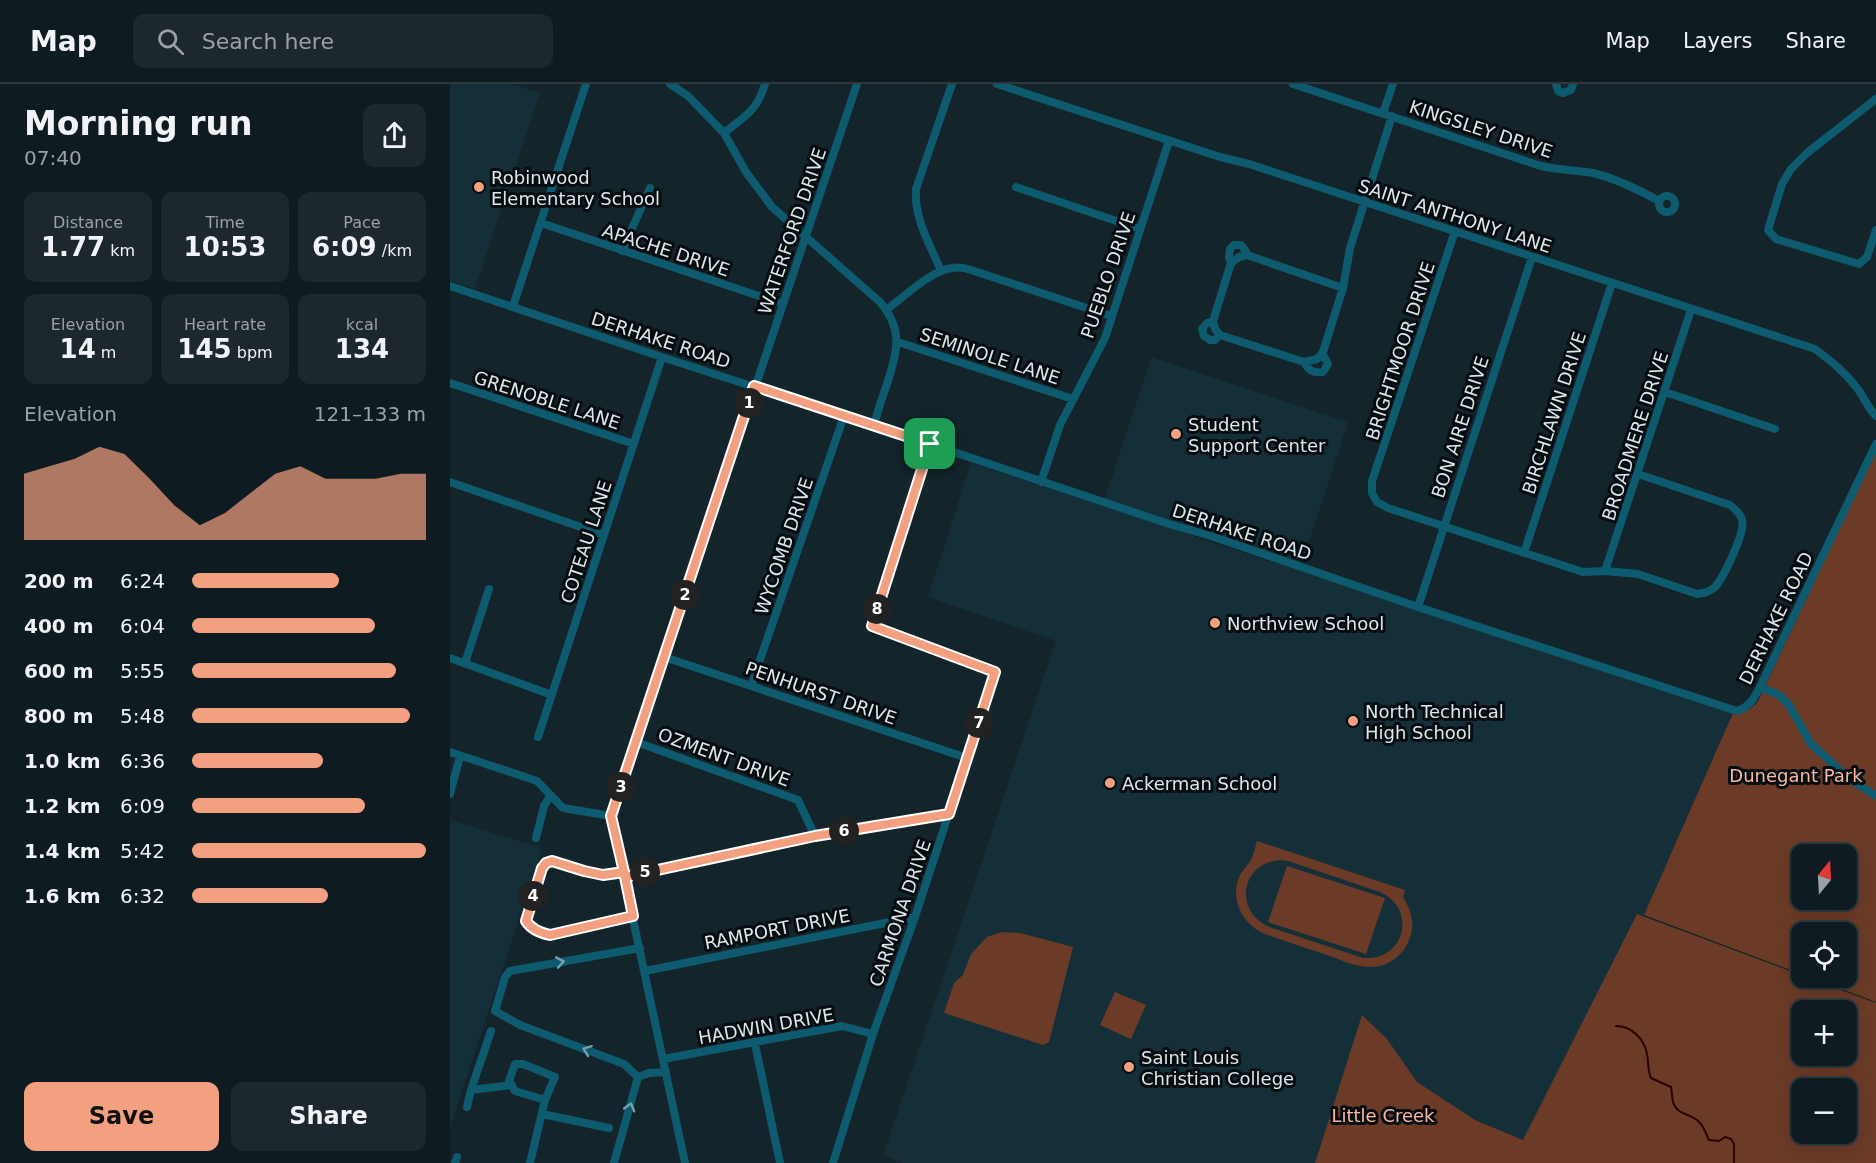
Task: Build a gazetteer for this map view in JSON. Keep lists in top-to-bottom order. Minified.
{"streets":{"street":["KINGSLEY DRIVE","SAINT ANTHONY LANE","WATERFORD DRIVE","APACHE DRIVE","PUEBLO DRIVE","DERHAKE ROAD","BRIGHTMOOR DRIVE","SEMINOLE LANE","GRENOBLE LANE","BIRCHLAWN DRIVE","BON AIRE DRIVE","BROADMERE DRIVE","COTEAU LANE","WYCOMB DRIVE","PENHURST DRIVE","OZMENT DRIVE","CARMONA DRIVE","RAMPORT DRIVE","HADWIN DRIVE"]},"crossings":[["SAINT ANTHONY LANE","PUEBLO DRIVE"],["SAINT ANTHONY LANE","BRIGHTMOOR DRIVE"],["SAINT ANTHONY LANE","BIRCHLAWN DRIVE"],["SAINT ANTHONY LANE","BON AIRE DRIVE"],["SAINT ANTHONY LANE","BROADMERE DRIVE"],["WATERFORD DRIVE","APACHE DRIVE"],["WATERFORD DRIVE","DERHAKE ROAD"],["WATERFORD DRIVE","PENHURST DRIVE"],["WATERFORD DRIVE","OZMENT DRIVE"],["PUEBLO DRIVE","DERHAKE ROAD"],["PUEBLO DRIVE","SEMINOLE LANE"],["DERHAKE ROAD","BON AIRE DRIVE"],["DERHAKE ROAD","COTEAU LANE"],["DERHAKE ROAD","WYCOMB DRIVE"],["DERHAKE ROAD","CARMONA DRIVE"],["BRIGHTMOOR DRIVE","BON AIRE DRIVE"],["GRENOBLE LANE","COTEAU LANE"],["WYCOMB DRIVE","PENHURST DRIVE"],["PENHURST DRIVE","CARMONA DRIVE"],["CARMONA DRIVE","RAMPORT DRIVE"],["CARMONA DRIVE","HADWIN DRIVE"]],"parks":["Dunegant Park","Little Creek"],"places":["Robinwood Elementary School","Student Support Center","Northview School","North Technical High School","Ackerman School","Saint Louis Christian College"],"north":"top","page":{"header":"Map","search":"Search here","nav":["Map","Layers","Share"],"heading":["Morning run","07:40"],"stats":[["Distance","1.77 km"],["Time","10:53"],["Pace","6:09 /km"],["Elevation","14 m"],["Heart rate","145 bpm"],["kcal","134"]],"pins":["1","2","8","7","3","6","5","4"],"chart":["Elevation","121–133 m"],"list":[{"name":"200 m","note":"6:24"},{"name":"400 m","note":"6:04"},{"name":"600 m","note":"5:55"},{"name":"800 m","note":"5:48"},{"name":"1.0 km","note":"6:36"},{"name":"1.2 km","note":"6:09"},{"name":"1.4 km","note":"5:42"},{"name":"1.6 km","note":"6:32"}],"map_buttons":["+","−"],"buttons":["Save","Share"]}}
